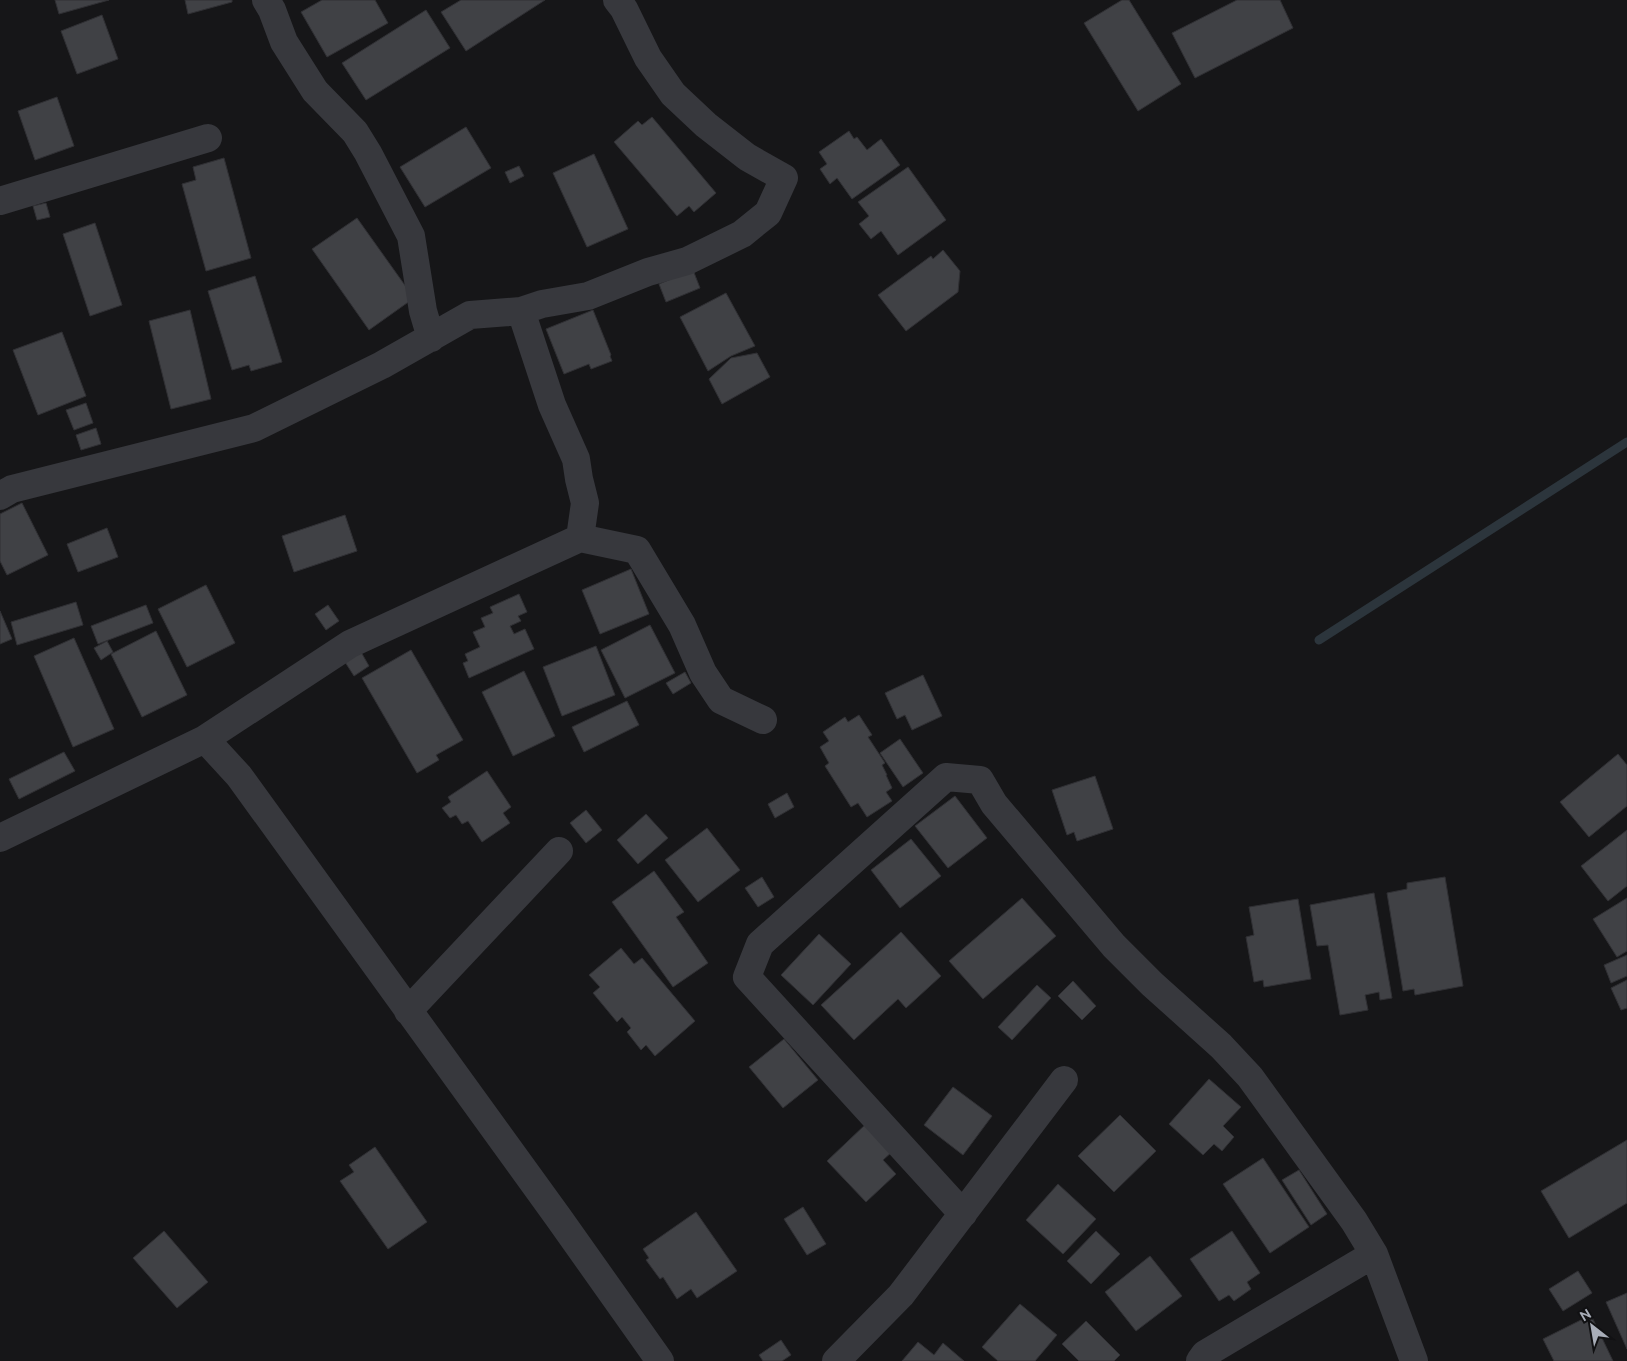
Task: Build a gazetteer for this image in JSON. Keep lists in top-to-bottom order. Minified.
{"north":"top left"}
